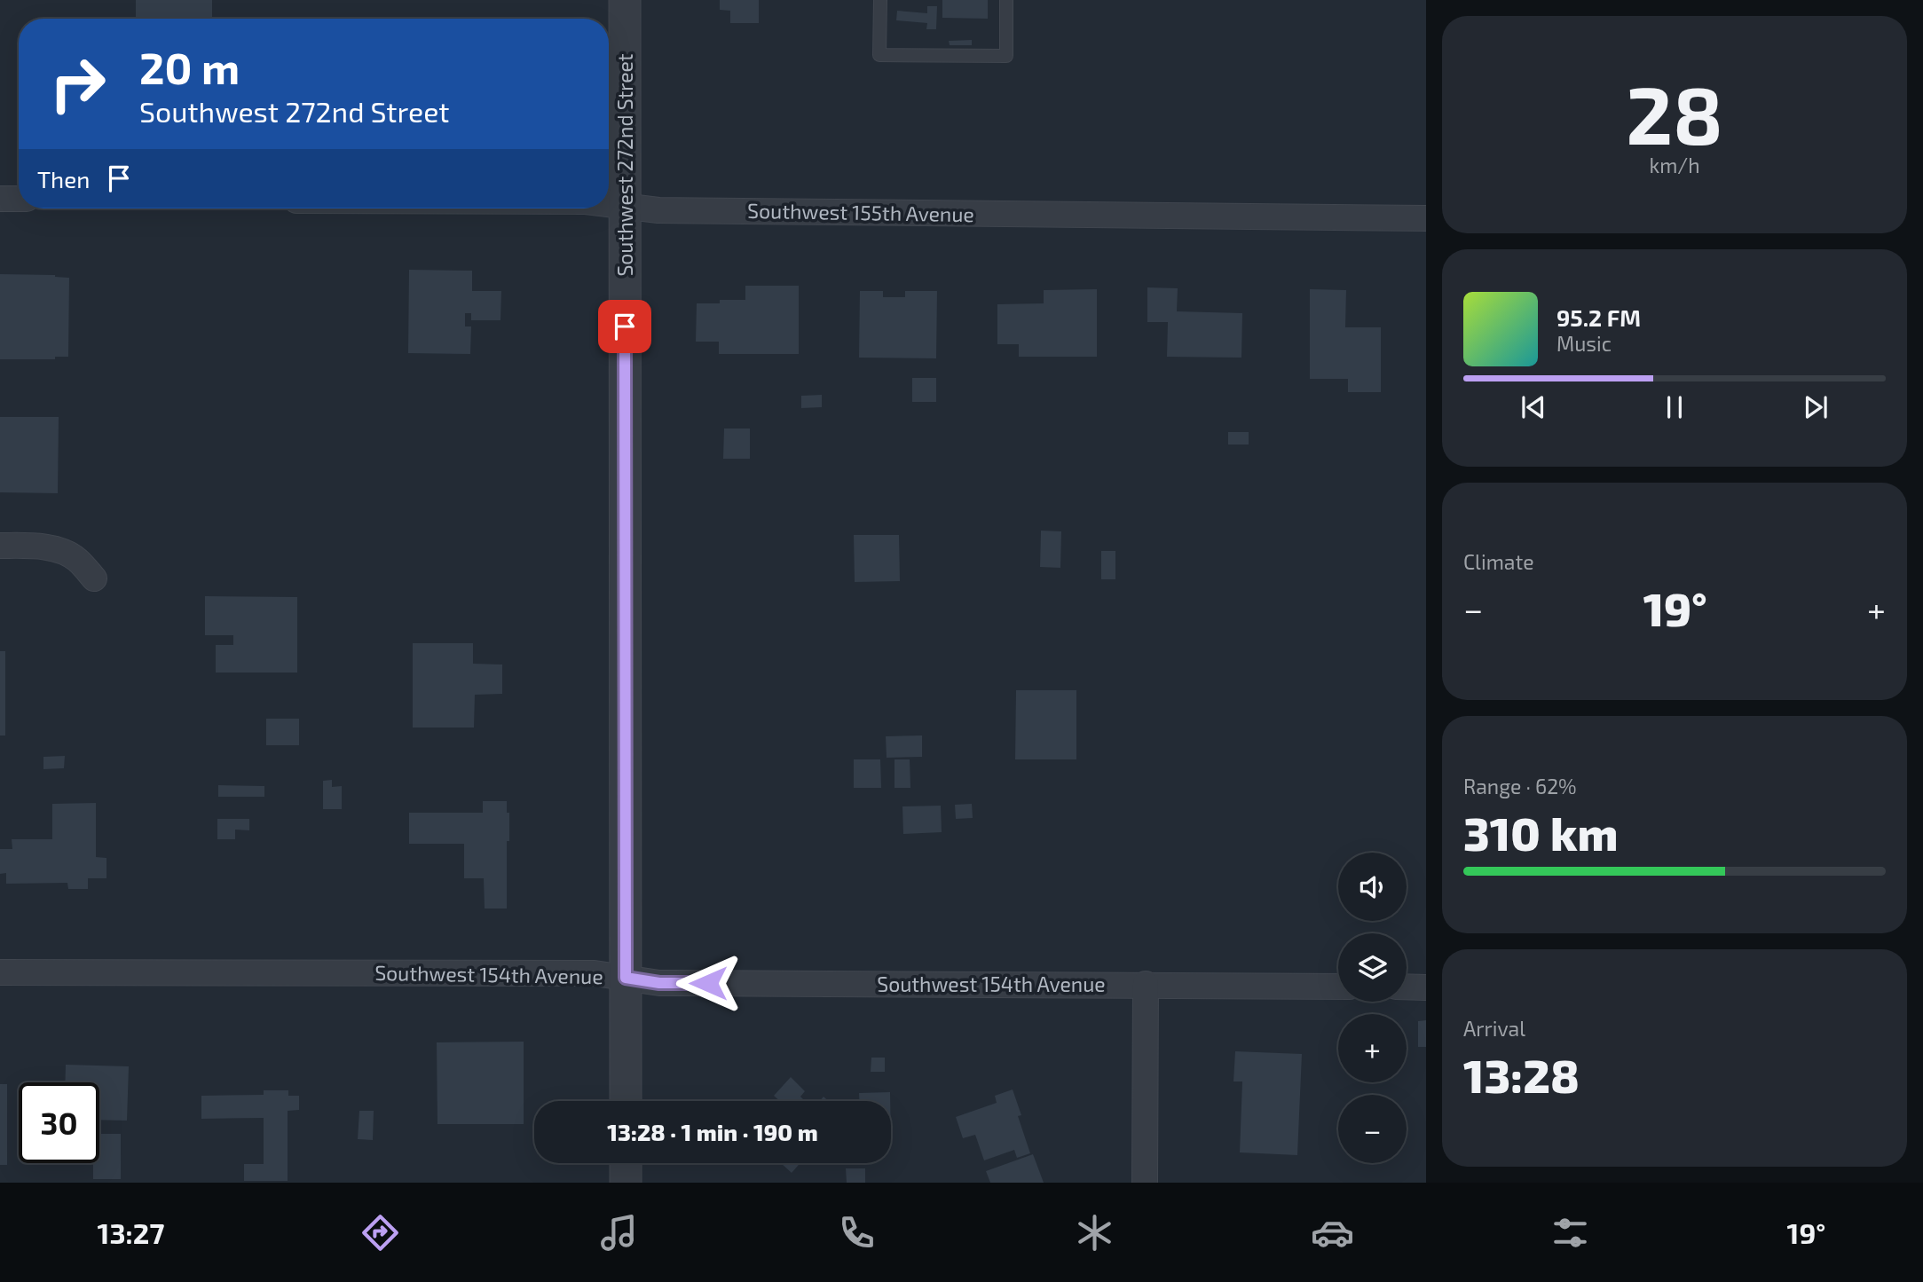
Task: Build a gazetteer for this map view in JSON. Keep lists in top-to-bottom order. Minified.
{"streets":{"street":["Southwest 272nd Street","Southwest 155th Avenue","Southwest 154th Avenue"]},"crossings":[["Southwest 272nd Street","Southwest 155th Avenue"],["Southwest 272nd Street","Southwest 154th Avenue"]],"page":{"tile":[["28","km/h"],"Climate",["Range · 62%","310 km"],["Arrival","13:28"]],"turn":["20 m","Southwest 272nd Street"],"then":"Then","song":["95.2 FM","Music"],"heat":["−","19°","+"],"map_buttons":["+","−"],"limit":"30","trip":"13:28 · 1 min · 190 m","tabs":["13:27","19°"]}}
